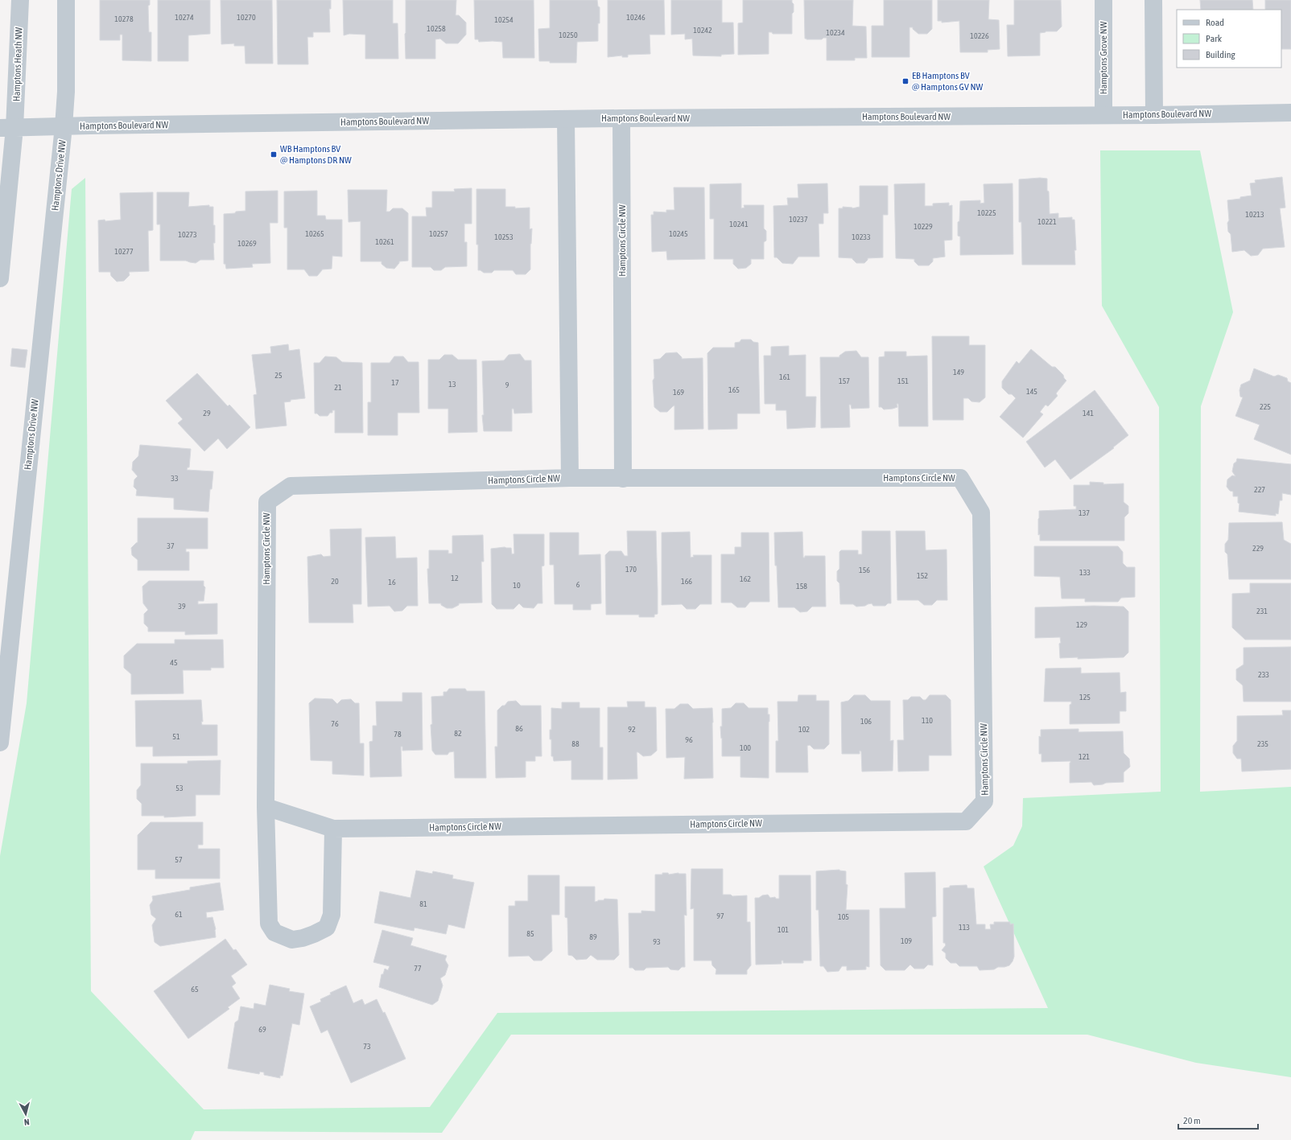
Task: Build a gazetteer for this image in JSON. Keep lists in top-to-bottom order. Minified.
{"streets":{"street":["Hamptons Grove NW","Hamptons Heath NW","Hamptons Boulevard NW","Hamptons Drive NW","Hamptons Circle NW"]},"crossings":[["Hamptons Grove NW","Hamptons Boulevard NW"],["Hamptons Heath NW","Hamptons Boulevard NW"],["Hamptons Boulevard NW","Hamptons Drive NW"],["Hamptons Boulevard NW","Hamptons Circle NW"]],"places":{"transit":["EB Hamptons BV @ Hamptons GV NW","WB Hamptons BV @ Hamptons DR NW"]},"house_numbers":["10274","10270","10246","10278","10254","10258","10242","10234","10250","10226","10225","10213","10237","10221","10241","10229","10265","10257","10245","10273","10253","10233","10261","10269","10277","149","25","161","157","151","17","13","9","21","165","145","169","225","29","141","33","227","137","37","229","170","156","133","152","12","162","20","166","16","6","10","158","39","231","129","45","233","125","110","106","76","86","92","102","82","78","51","96","88","235","100","121","53","57","81","61","97","105","113","101","85","89","109","93","77","65","69","73"],"legend":["Road","Park","Building"],"scale_bar":"20 m","north":"bottom"}
